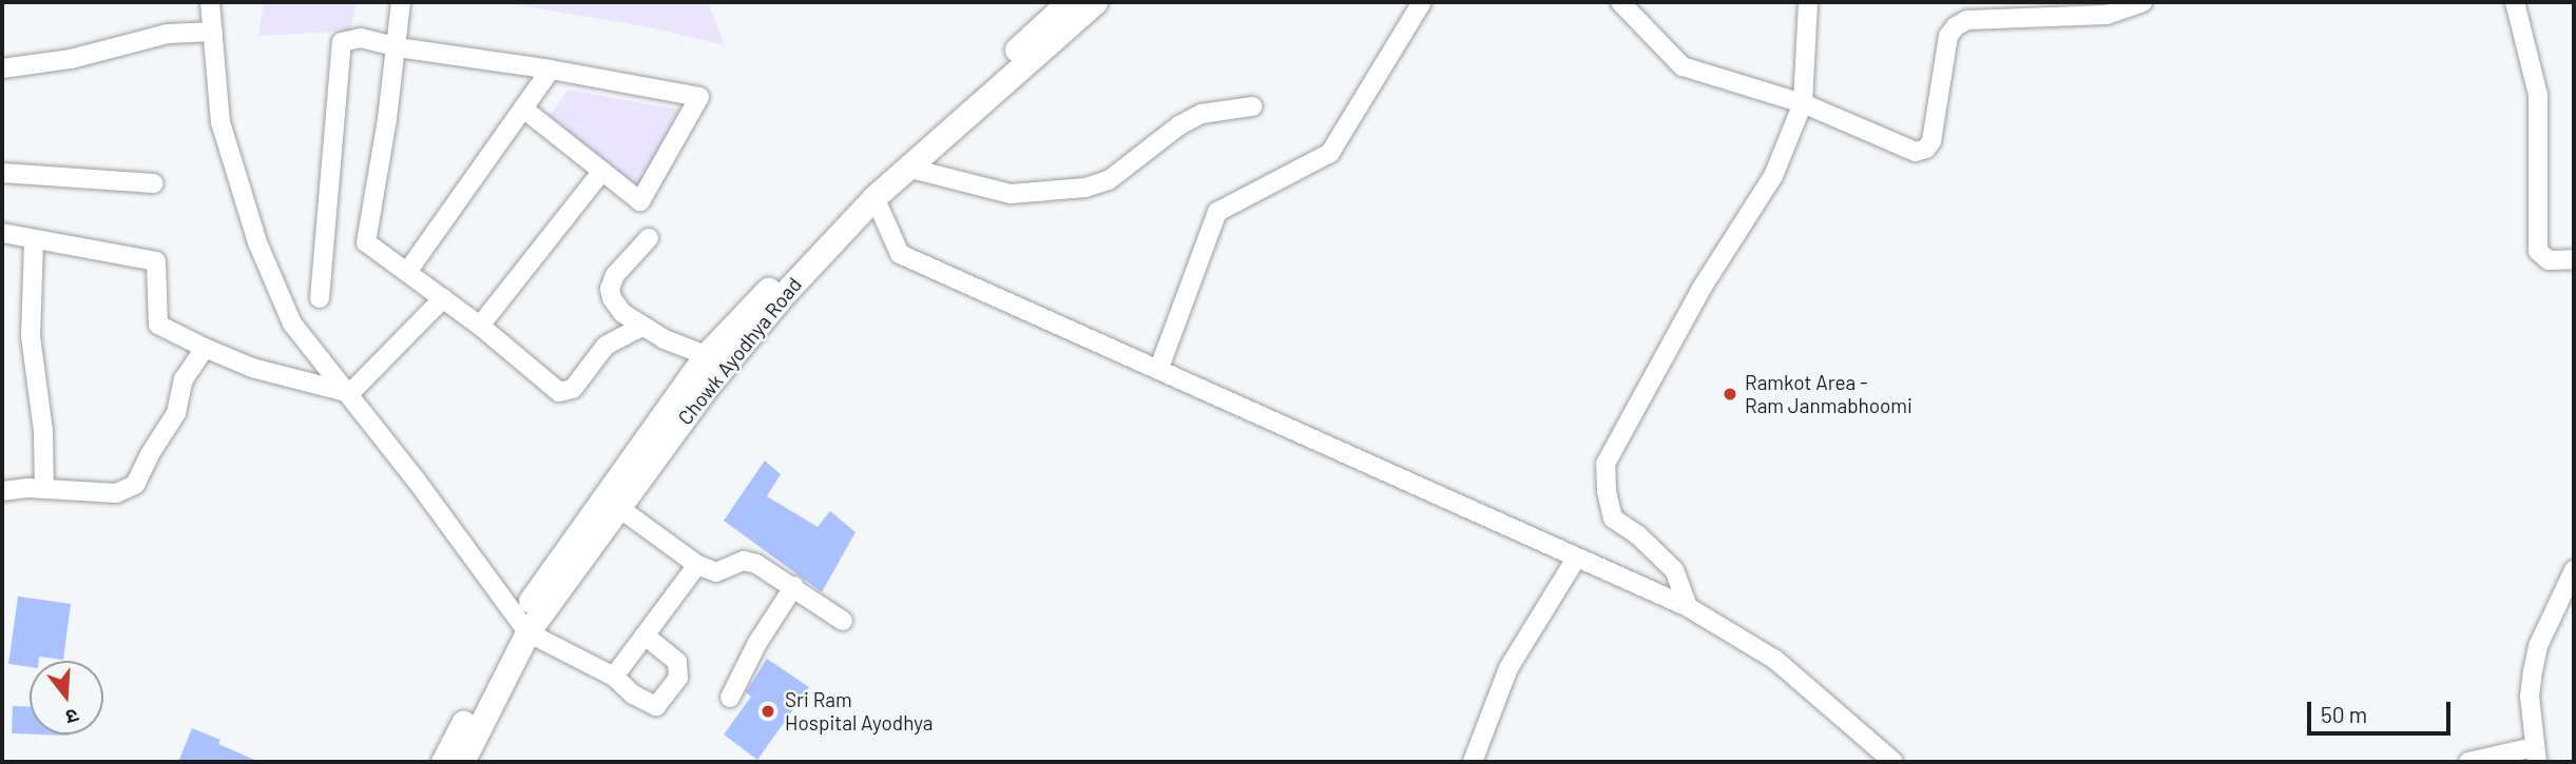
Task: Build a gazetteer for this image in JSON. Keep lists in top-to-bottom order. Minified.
{"streets":{"main road":["Chowk Ayodhya Road"]},"places":["Ramkot Area - Ram Janmabhoomi","Sri Ram Hospital Ayodhya"],"scale_bar":"50 m","north":"bottom"}
